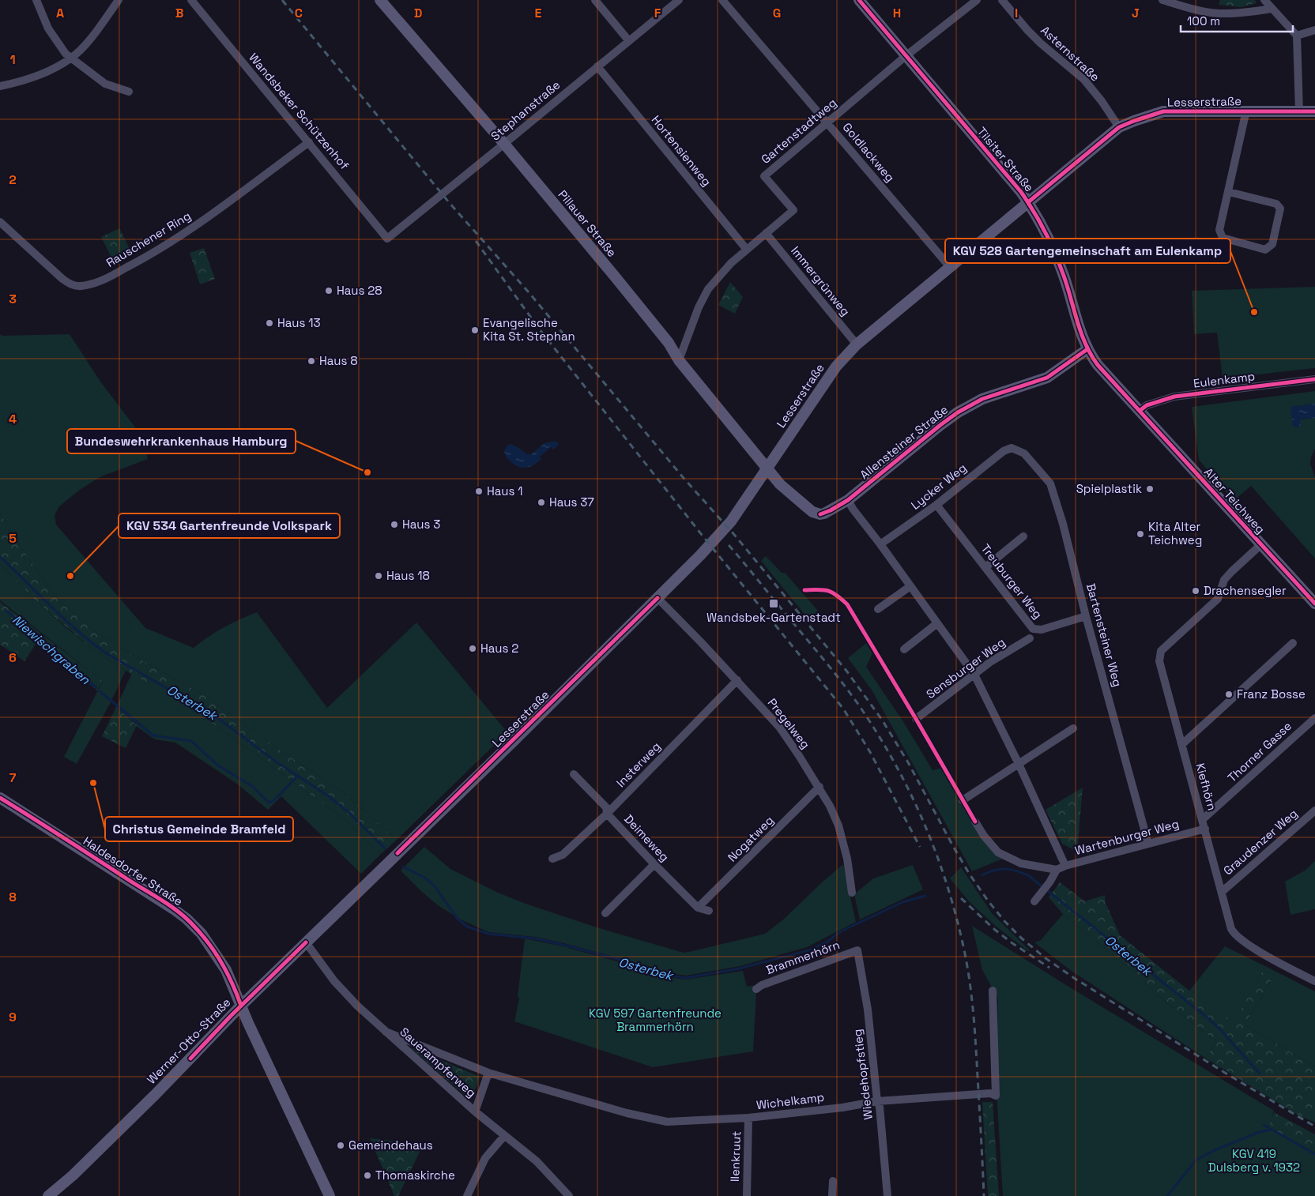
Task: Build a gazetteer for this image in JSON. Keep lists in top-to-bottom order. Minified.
{"streets":{"street":["Asternstraße","Lesserstraße","Stephanstraße","Wandsbeker Schützenhof","Gartenstadtweg","Hortensienweg","Goldlackweg","Tilsiter Straße","Pillauer Straße","Rauschener Ring","Immergrünweg","Eulenkamp","Allensteiner Straße","Lycker Weg","Alter Teichweg","Treuburger Weg","Bartensteiner Weg","Sensburger Weg","Pregelweg","Thorner Gasse","Insterweg","Kiefhörn","Wartenburger Weg","Deimeweg","Nogatweg","Graudenzer Weg","Haldesdorfer Straße","Brammerhörn","Werner-Otto-Straße","Sauerampferweg","Wiedehopfstieg","Wichelkamp","Ilenkruut"]},"crossings":[["Asternstraße","Lesserstraße"],["Lesserstraße","Goldlackweg"],["Lesserstraße","Tilsiter Straße"],["Lesserstraße","Pillauer Straße"],["Lesserstraße","Immergrünweg"],["Lesserstraße","Pregelweg"],["Lesserstraße","Werner-Otto-Straße"],["Stephanstraße","Wandsbeker Schützenhof"],["Stephanstraße","Hortensienweg"],["Stephanstraße","Pillauer Straße"],["Wandsbeker Schützenhof","Rauschener Ring"],["Gartenstadtweg","Hortensienweg"],["Gartenstadtweg","Goldlackweg"],["Gartenstadtweg","Tilsiter Straße"],["Gartenstadtweg","Pillauer Straße"],["Gartenstadtweg","Immergrünweg"],["Tilsiter Straße","Eulenkamp"],["Tilsiter Straße","Allensteiner Straße"],["Tilsiter Straße","Alter Teichweg"],["Pillauer Straße","Allensteiner Straße"],["Eulenkamp","Alter Teichweg"],["Lycker Weg","Treuburger Weg"],["Lycker Weg","Bartensteiner Weg"],["Alter Teichweg","Kiefhörn"],["Treuburger Weg","Bartensteiner Weg"],["Bartensteiner Weg","Wartenburger Weg"],["Pregelweg","Insterweg"],["Pregelweg","Nogatweg"],["Thorner Gasse","Kiefhörn"],["Insterweg","Deimeweg"],["Kiefhörn","Wartenburger Weg"],["Kiefhörn","Graudenzer Weg"],["Deimeweg","Nogatweg"],["Haldesdorfer Straße","Werner-Otto-Straße"],["Brammerhörn","Wiedehopfstieg"],["Werner-Otto-Straße","Sauerampferweg"],["Sauerampferweg","Wichelkamp"],["Wiedehopfstieg","Wichelkamp"],["Wichelkamp","Ilenkruut"]],"water":["Niewischgraben","Osterbek"],"parks":["KGV 597 Gartenfreunde Brammerhörn","KGV 419 Dulsberg v. 1932"],"places":{"other":["Haus 28","KGV 528 Gartengemeinschaft am Eulenkamp","Haus 13","Evangelische Kita St. Stephan","Haus 8","Bundeswehrkrankenhaus Hamburg","Spielplastik","Haus 1","Haus 37","Haus 3","Kita Alter Teichweg","KGV 534 Gartenfreunde Volkspark","Haus 18","Drachensegler","Haus 2","Franz Bosse","Christus Gemeinde Bramfeld","Gemeindehaus","Thomaskirche"],"transit":["Wandsbek-Gartenstadt"]},"scale_bar":"100 m","grid":{"columns":["A","B","C","D","E","F","G","H","I","J"],"rows":["1","2","3","4","5","6","7","8","9"]}}
